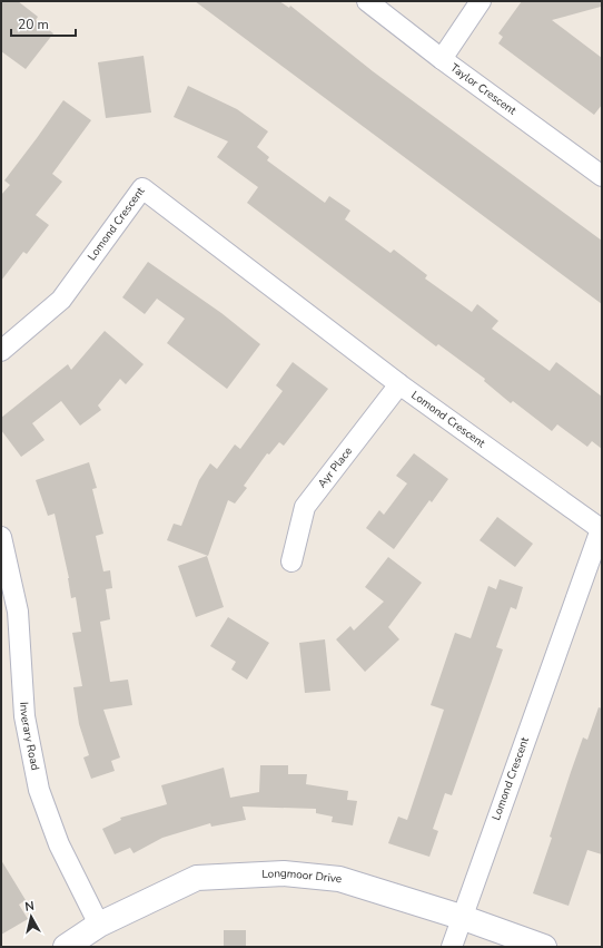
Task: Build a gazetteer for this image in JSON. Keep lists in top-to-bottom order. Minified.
{"streets":{"street":["Taylor Crescent","Lomond Crescent","Ayr Place","Inverary Road","Longmoor Drive"]},"crossings":[["Lomond Crescent","Ayr Place"],["Lomond Crescent","Longmoor Drive"],["Inverary Road","Longmoor Drive"]],"scale_bar":"20 m","north":"top"}
